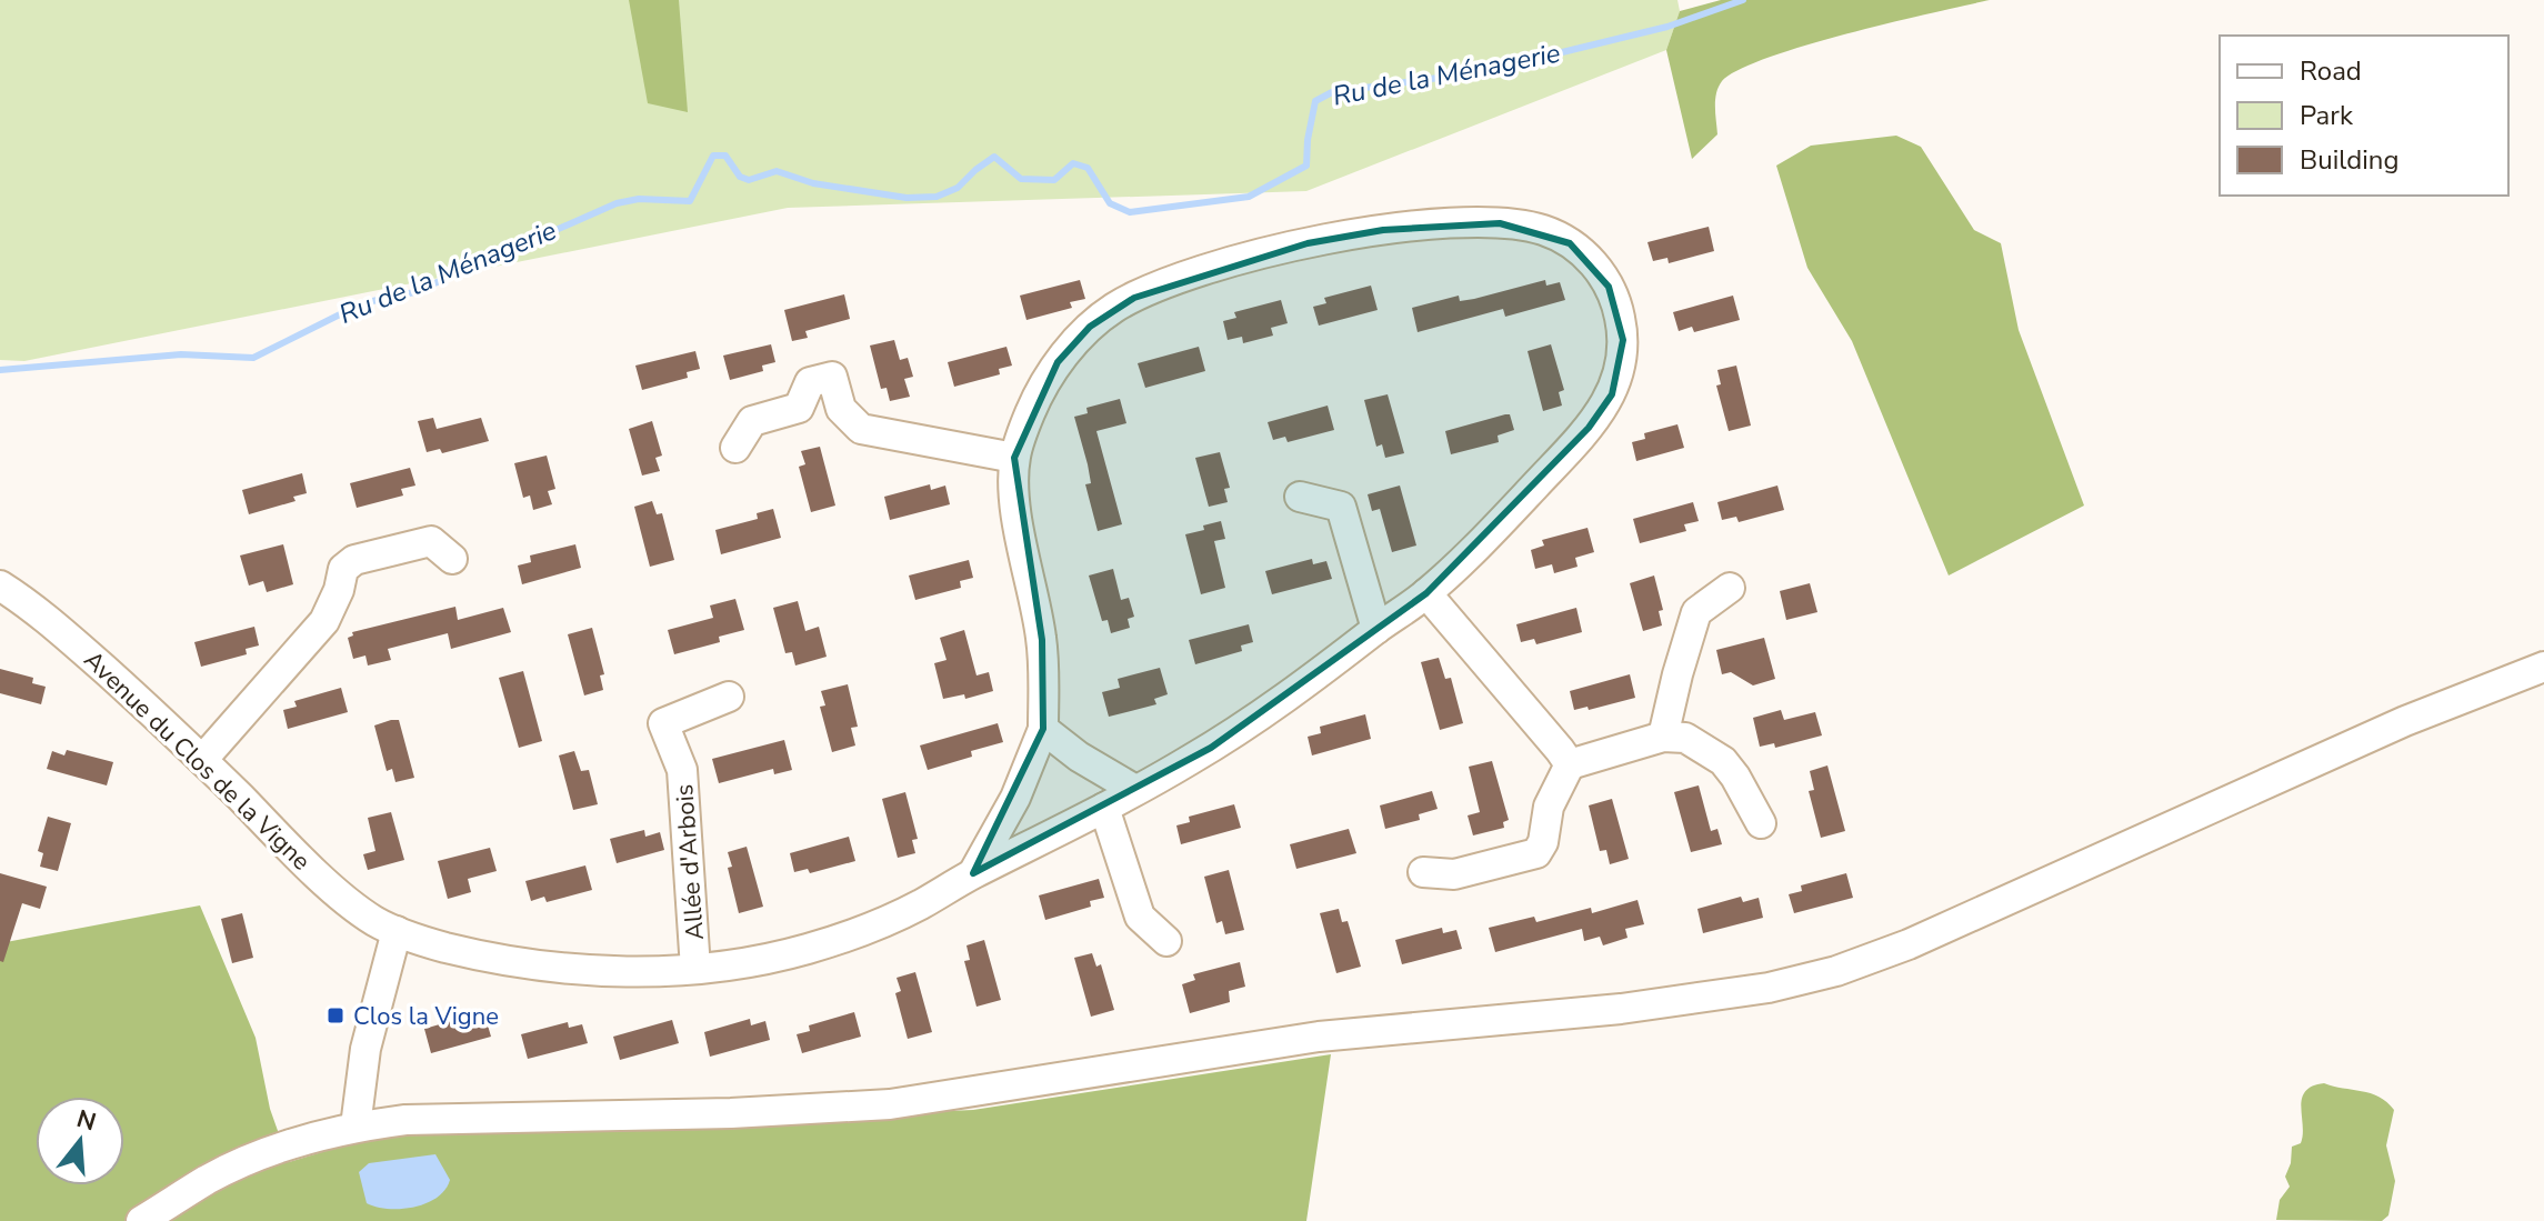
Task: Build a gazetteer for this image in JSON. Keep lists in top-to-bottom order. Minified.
{"streets":{"street":["Avenue du Clos de la Vigne","Allée d'Arbois"]},"crossings":[["Avenue du Clos de la Vigne","Allée d'Arbois"]],"water":["Ru de la Ménagerie"],"places":{"transit":["Clos la Vigne"]},"legend":["Road","Park","Building"],"north":"top"}
